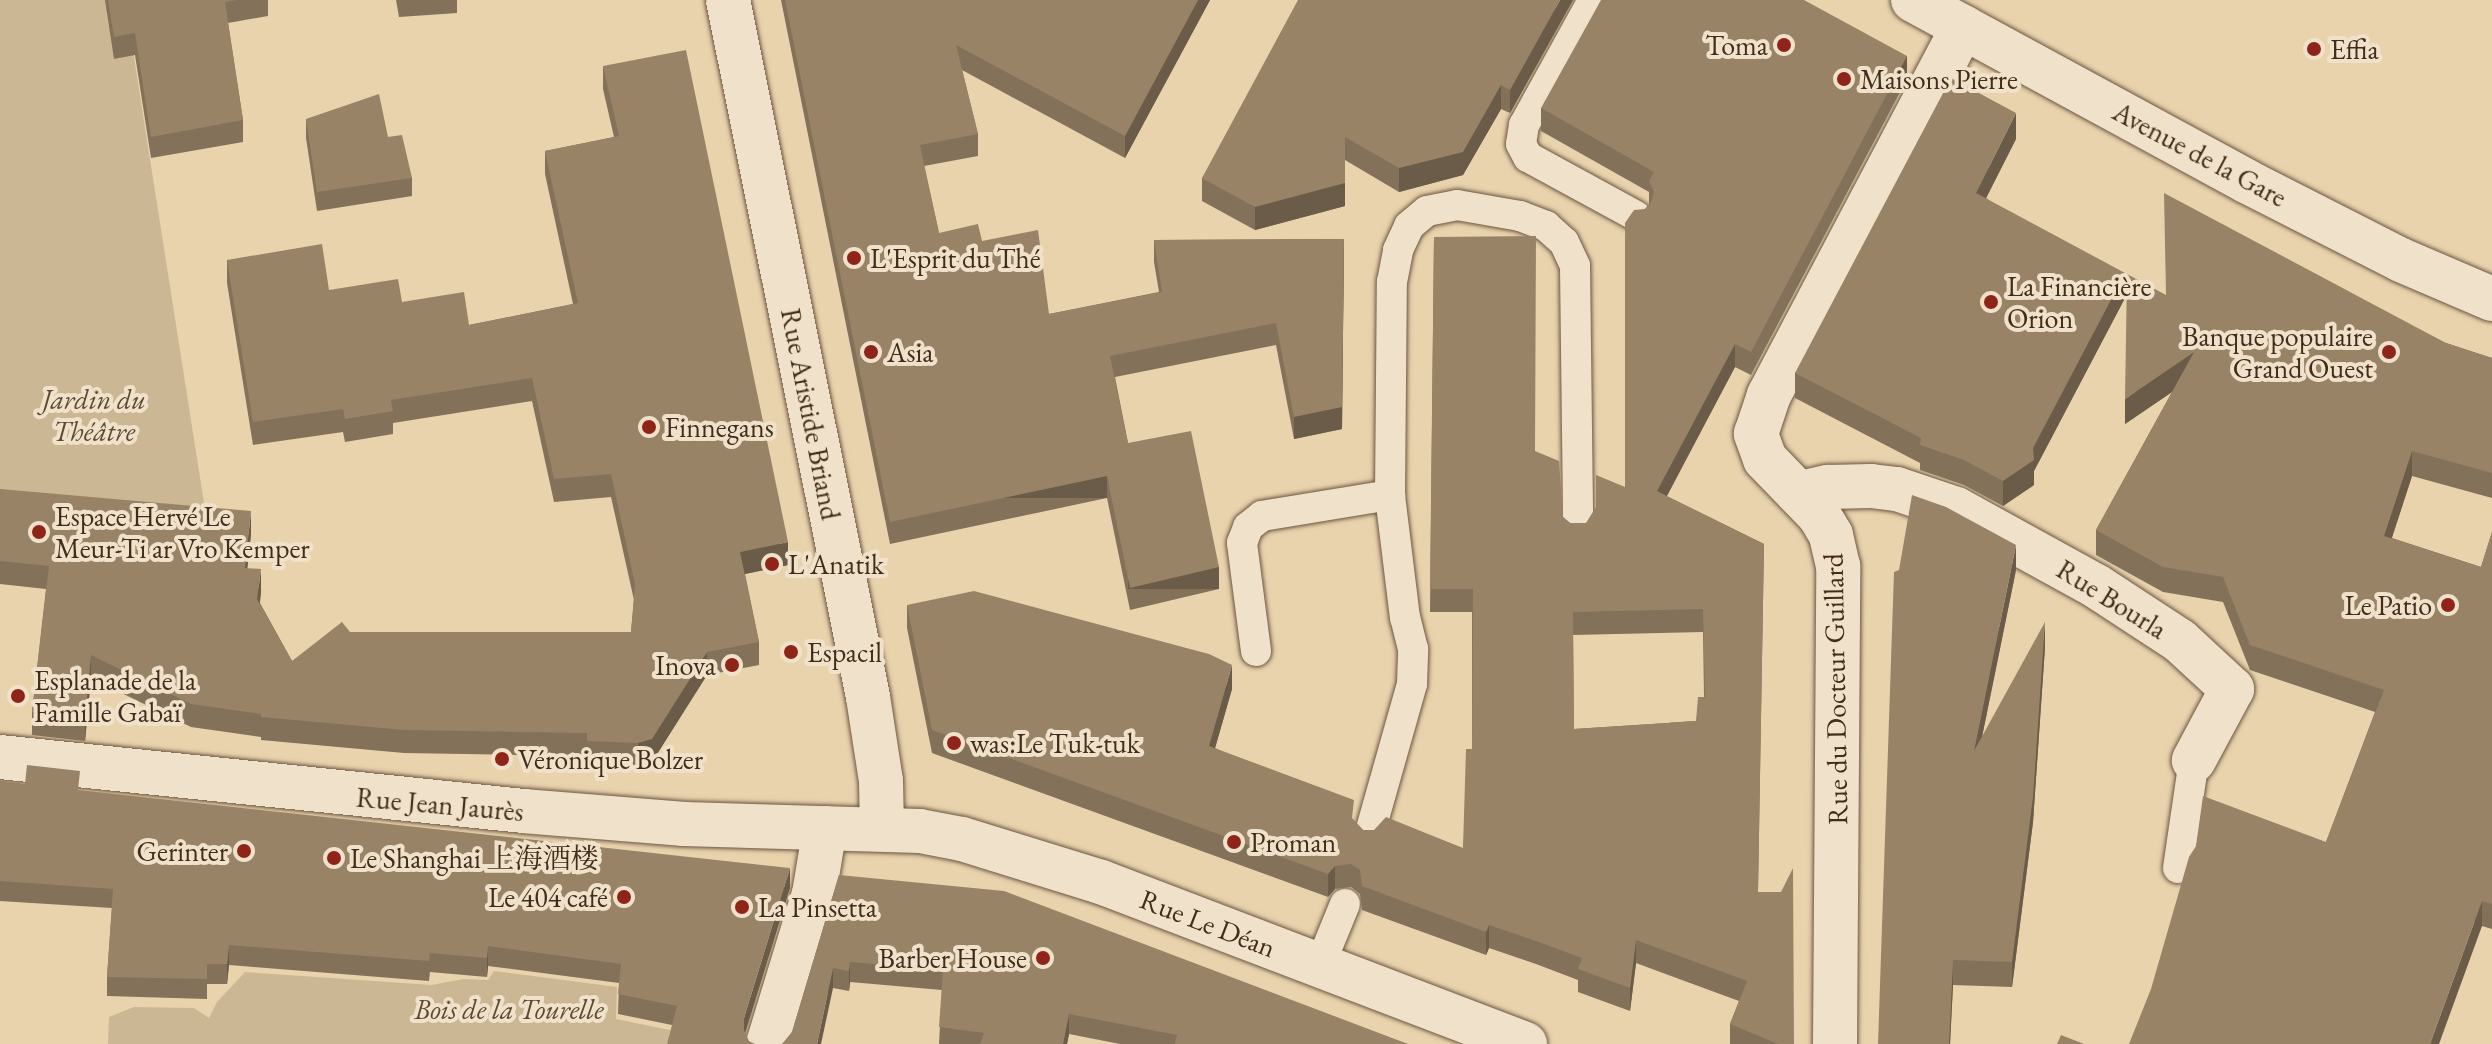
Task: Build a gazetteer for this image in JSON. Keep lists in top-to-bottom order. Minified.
{"streets":{"street":["Avenue de la Gare","Rue Aristide Briand","Rue Bourla","Rue du Docteur Guillard","Rue Jean Jaurès","Rue Le Déan"]},"crossings":[["Avenue de la Gare","Rue du Docteur Guillard"],["Rue Aristide Briand","Rue Jean Jaurès"],["Rue Aristide Briand","Rue Le Déan"],["Rue Bourla","Rue du Docteur Guillard"],["Rue Jean Jaurès","Rue Le Déan"]],"parks":["Jardin du Théâtre","Bois de la Tourelle"],"places":["Toma","Effia","Maisons Pierre","L'Esprit du Thé","La Financière Orion","Asia","Banque populaire Grand Ouest","Finnegans","Espace Hervé Le Meur-Ti ar Vro Kemper","L'Anatik","Le Patio","Espacil","Inova","Esplanade de la Famille Gabaï","was:Le Tuk-tuk","Véronique Bolzer","Proman","Gerinter","Le Shanghai 上海酒楼","Le 404 café","La Pinsetta","Barber House"]}
